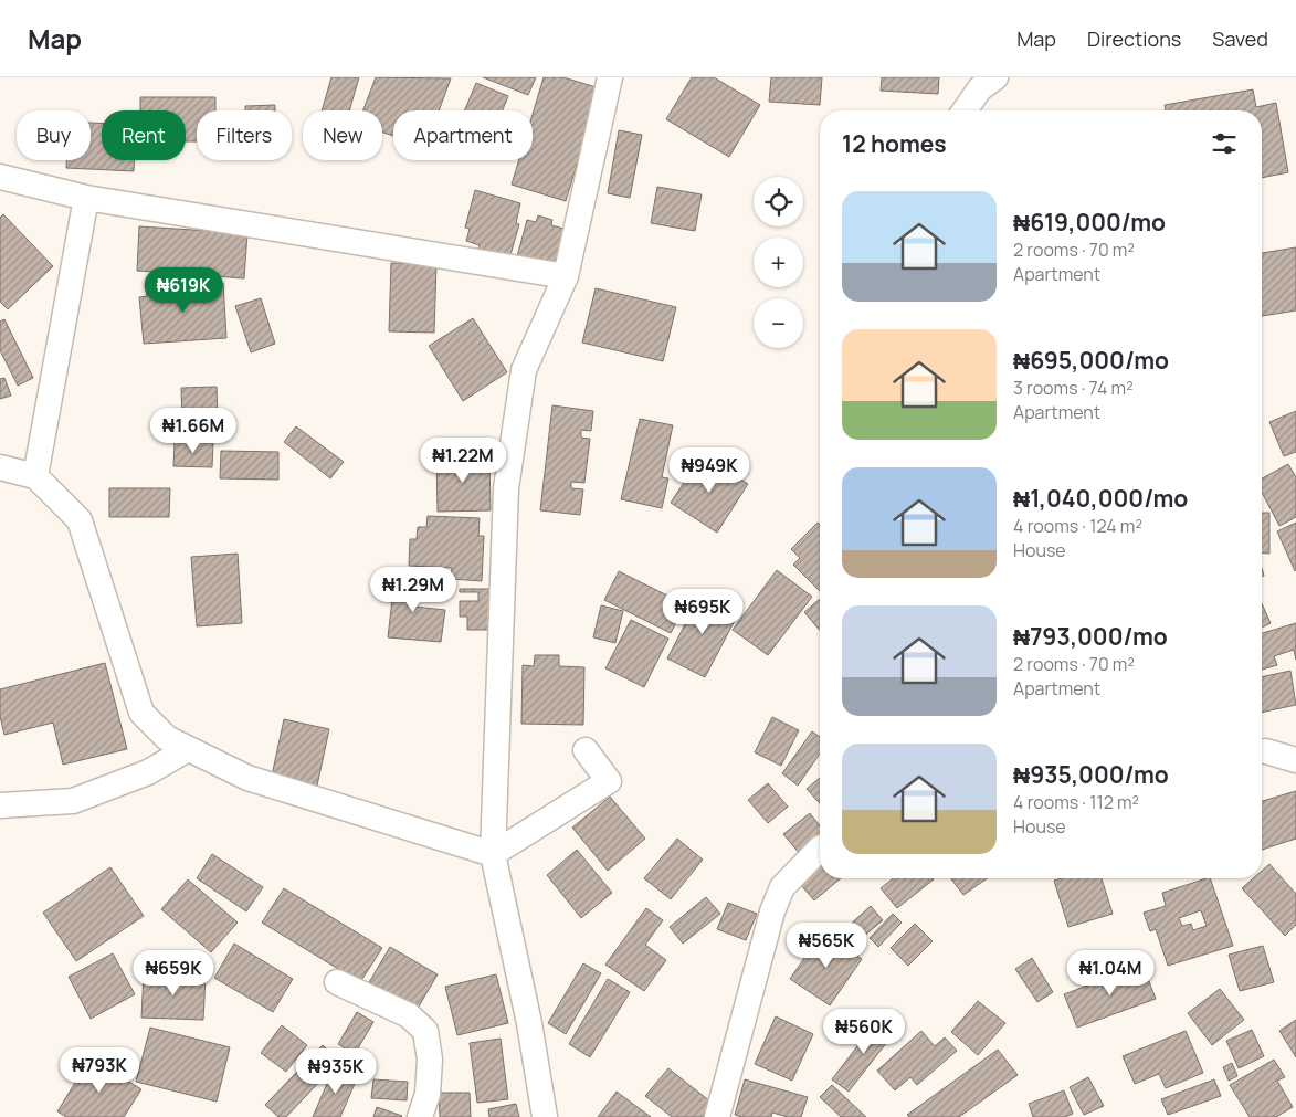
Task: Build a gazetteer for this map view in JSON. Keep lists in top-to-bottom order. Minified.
{"page":{"header":"Map","nav":["Map","Directions","Saved"],"chip":["Buy","Rent","Filters","New","Apartment"],"heading":"12 homes","map_buttons":["+","−"],"list":[{"name":"₦619,000/mo","note":"2 rooms · 70 m² · Apartment"},{"name":"₦695,000/mo","note":"3 rooms · 74 m² · Apartment"},{"name":"₦1,040,000/mo","note":"4 rooms · 124 m² · House"},{"name":"₦793,000/mo","note":"2 rooms · 70 m² · Apartment"},{"name":"₦935,000/mo","note":"4 rooms · 112 m² · House"}],"price":["₦619K","₦1.66M","₦1.22M","₦949K","₦1.29M","₦695K","₦565K","₦659K","₦1.04M","₦560K","₦793K","₦935K"]}}
